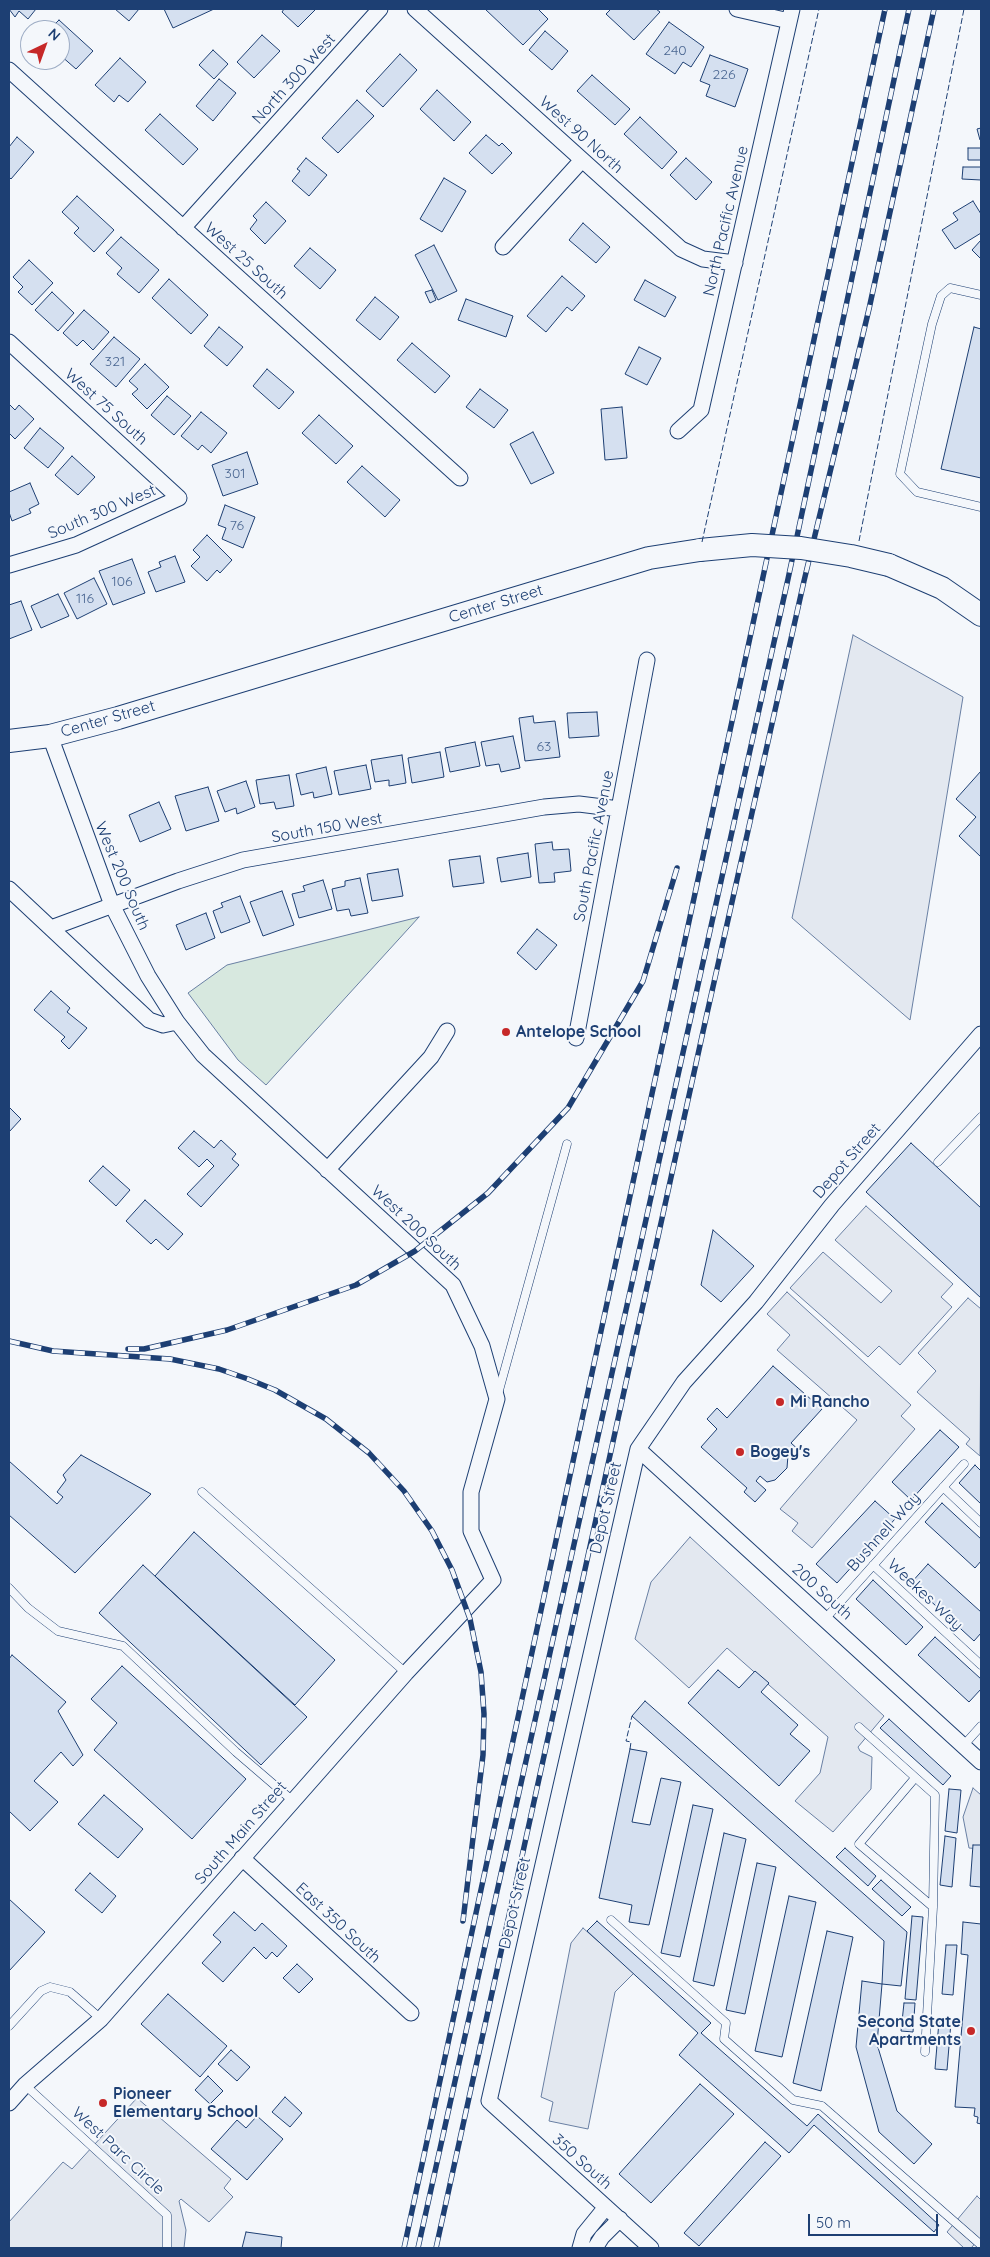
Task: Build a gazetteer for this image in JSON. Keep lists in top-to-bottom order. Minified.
{"streets":{"street":["North 300 West","West 90 North","North Pacific Avenue","West 25 South","West 75 South","South 300 West","Center Street","South 150 West","South Pacific Avenue","West 200 South","Depot Street","200 South","South Main Street","East 350 South","350 South"],"lane":["Bushnell Way","Weekes Way","West Parc Circle"]},"crossings":[["North 300 West","West 25 South"],["West 90 North","North Pacific Avenue"],["West 75 South","South 300 West"],["Center Street","West 200 South"],["South 150 West","South Pacific Avenue"],["South 150 West","West 200 South"],["West 200 South","South Main Street"],["Depot Street","200 South"],["Depot Street","350 South"],["Bushnell Way","200 South"],["Bushnell Way","Weekes Way"],["South Main Street","East 350 South"],["South Main Street","West Parc Circle"]],"places":["Antelope School","Mi Rancho","Bogey's","Second State Apartments","Pioneer Elementary School"],"house_numbers":["240","226","321","301","76","106","116","63"],"scale_bar":"50 m","north":"top right"}
